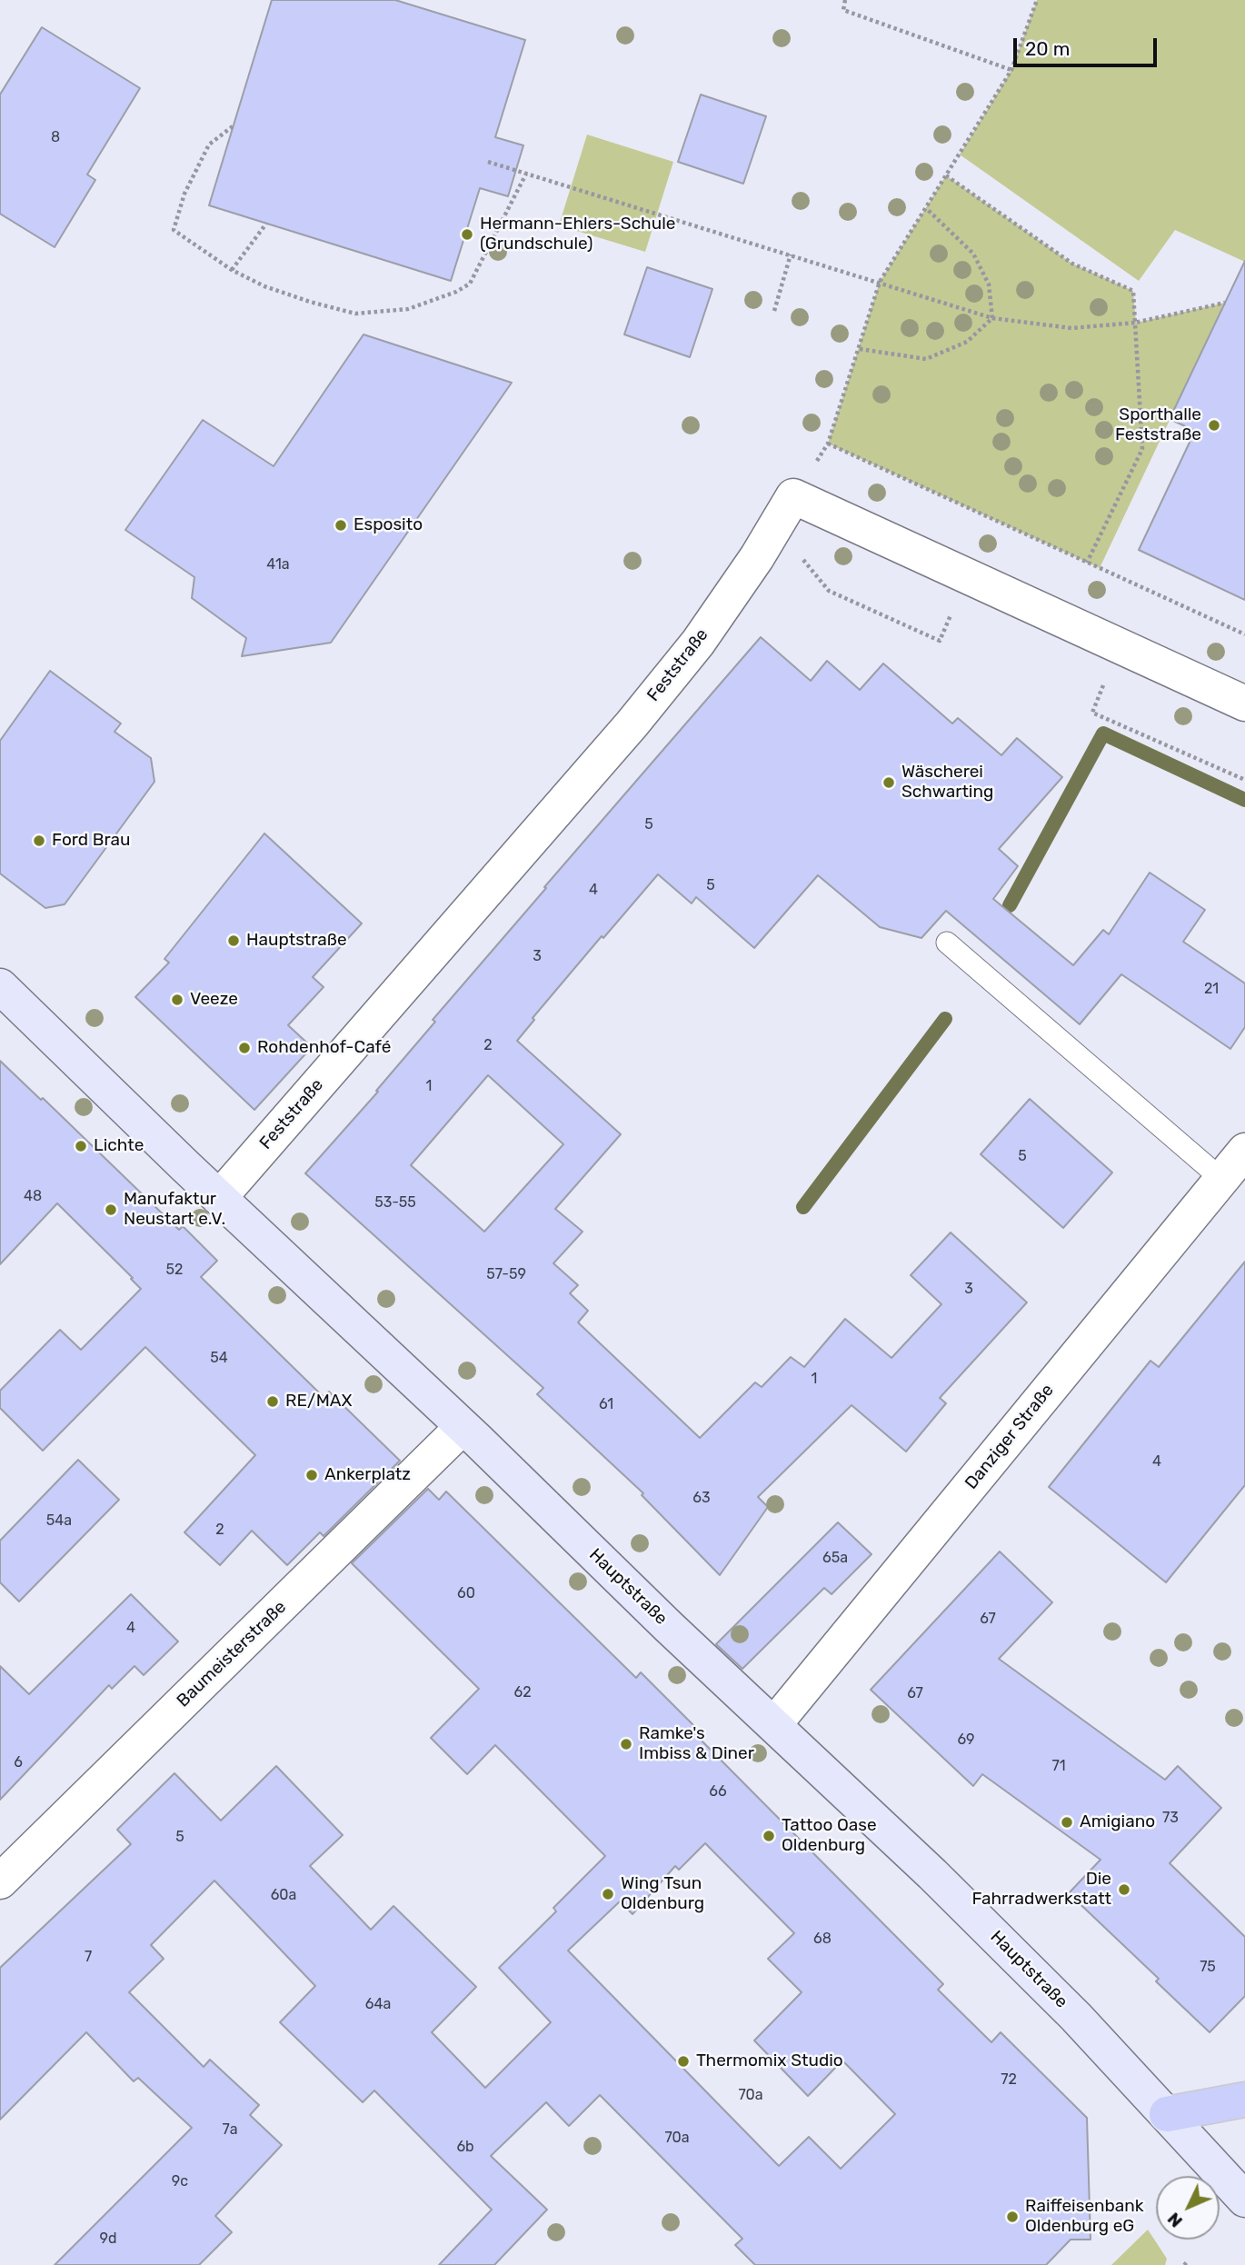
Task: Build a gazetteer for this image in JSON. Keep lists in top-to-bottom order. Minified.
{"streets":{"street":["Feststraße","Danziger Straße","Hauptstraße","Baumeisterstraße"]},"crossings":[["Feststraße","Hauptstraße"],["Danziger Straße","Hauptstraße"],["Hauptstraße","Baumeisterstraße"]],"places":["Hermann-Ehlers-Schule (Grundschule)","Sporthalle Feststraße","Esposito","Wäscherei Schwarting","Ford Brau","Hauptstraße","Veeze","Rohdenhof-Café","Lichte","Manufaktur Neustart e.V.","RE/MAX","Ankerplatz","Ramke's Imbiss & Diner","Amigiano","Tattoo Oase Oldenburg","Die Fahrradwerkstatt","Wing Tsun Oldenburg","Thermomix Studio","Raiffeisenbank Oldenburg eG"],"house_numbers":["8","41a","5","5","4","3","21","2","1","5","48","53-55","52","57-59","3","54","1","61","4","63","54a","2","65a","60","67","4","62","67","69","6","71","66","73","5","60a","68","7","75","64a","72","70a","7a","70a","6b","9c","9d"],"scale_bar":"20 m","north":"bottom left"}
